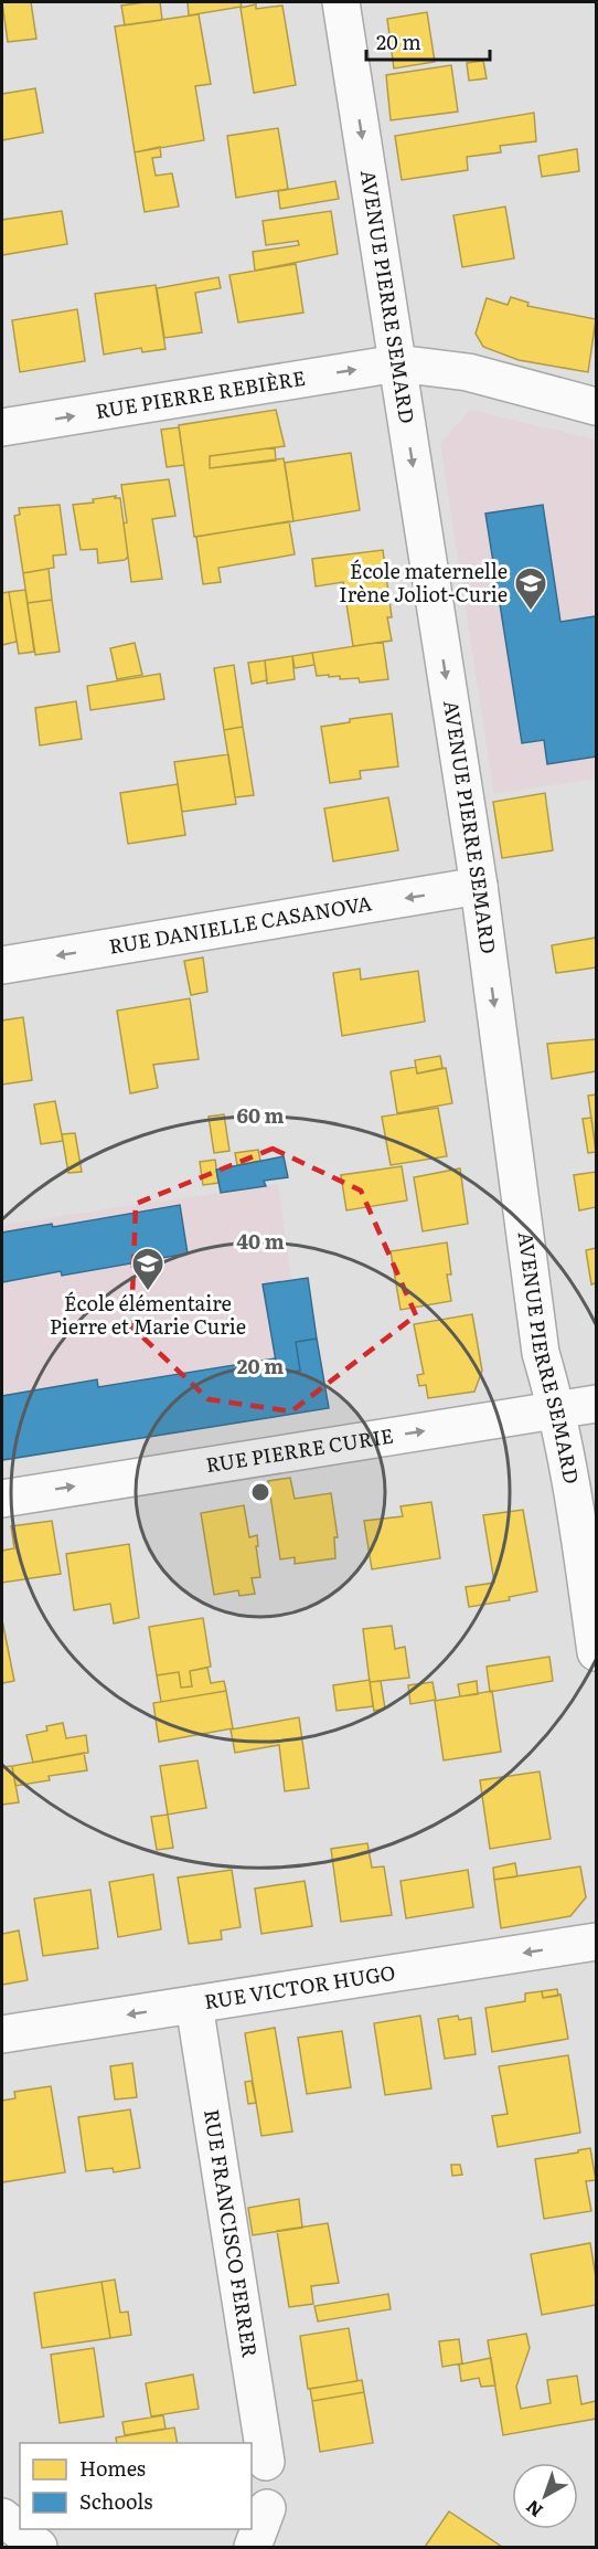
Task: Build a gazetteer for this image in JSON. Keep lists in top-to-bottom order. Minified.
{"streets":{"street":["AVENUE PIERRE SEMARD","RUE PIERRE REBIÈRE","RUE DANIELLE CASANOVA","RUE PIERRE CURIE","RUE VICTOR HUGO","RUE FRANCISCO FERRER"]},"crossings":[["AVENUE PIERRE SEMARD","RUE PIERRE REBIÈRE"],["AVENUE PIERRE SEMARD","RUE DANIELLE CASANOVA"],["AVENUE PIERRE SEMARD","RUE PIERRE CURIE"],["RUE VICTOR HUGO","RUE FRANCISCO FERRER"]],"one_way":["AVENUE PIERRE SEMARD","RUE PIERRE REBIÈRE","RUE DANIELLE CASANOVA","RUE PIERRE CURIE","RUE VICTOR HUGO"],"places":{"school or university":["École maternelle Irène Joliot-Curie","École élémentaire Pierre et Marie Curie"]},"legend":["Homes","Schools"],"scale_bar":"20 m","north":"bottom left","rings":["60 m","40 m","20 m"]}
